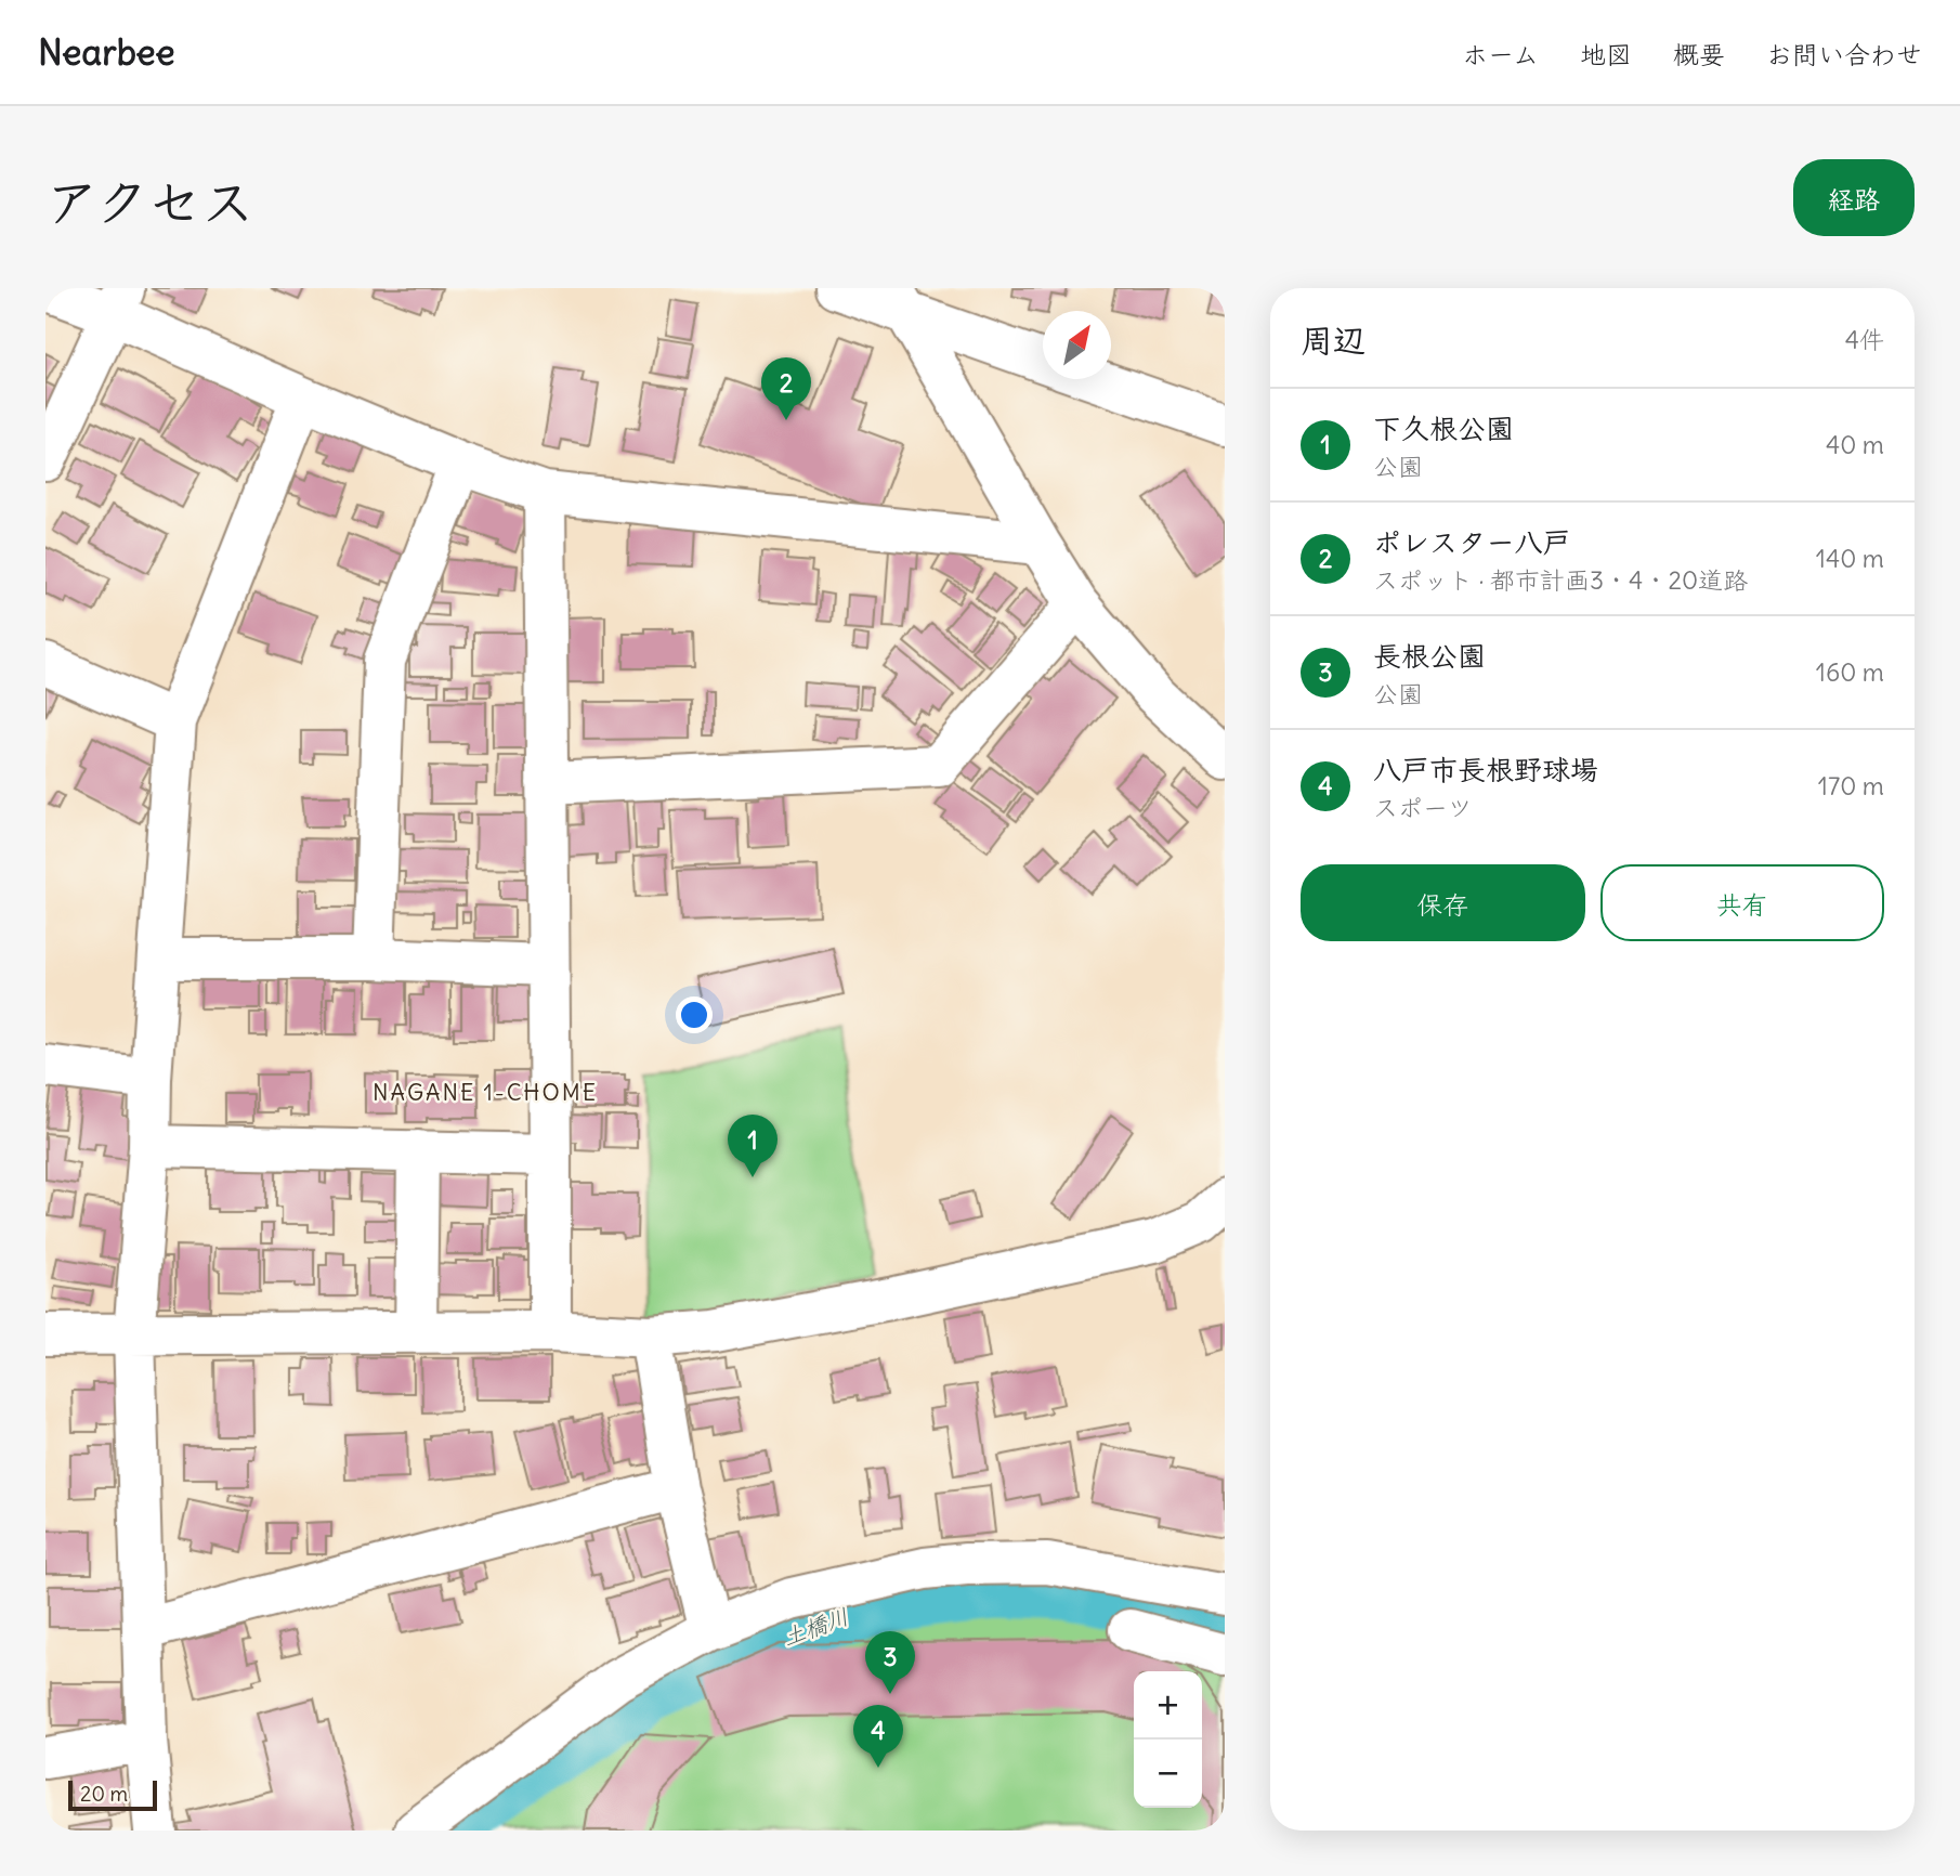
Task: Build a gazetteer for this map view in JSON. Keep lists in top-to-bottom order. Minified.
{"districts":["NAGANE 1-CHOME"],"water":["土橋川"],"scale_bar":"20 m","north":"top right","page":{"header":"Nearbee","nav":["ホーム","地図","概要","お問い合わせ"],"title":"アクセス","buttons":["経路",["保存","共有"]],"heading":["周辺","4件"],"pins":["2","1","3","4"],"list":[{"mark":"1","name":"下久根公園","note":"公園","value":"40 m"},{"mark":"2","name":"ポレスター八戸","note":"スポット · 都市計画3・4・20道路","value":"140 m"},{"mark":"3","name":"長根公園","note":"公園","value":"160 m"},{"mark":"4","name":"八戸市長根野球場","note":"スポーツ","value":"170 m"}],"map_buttons":["+","−"],"scale":"20 m"}}
